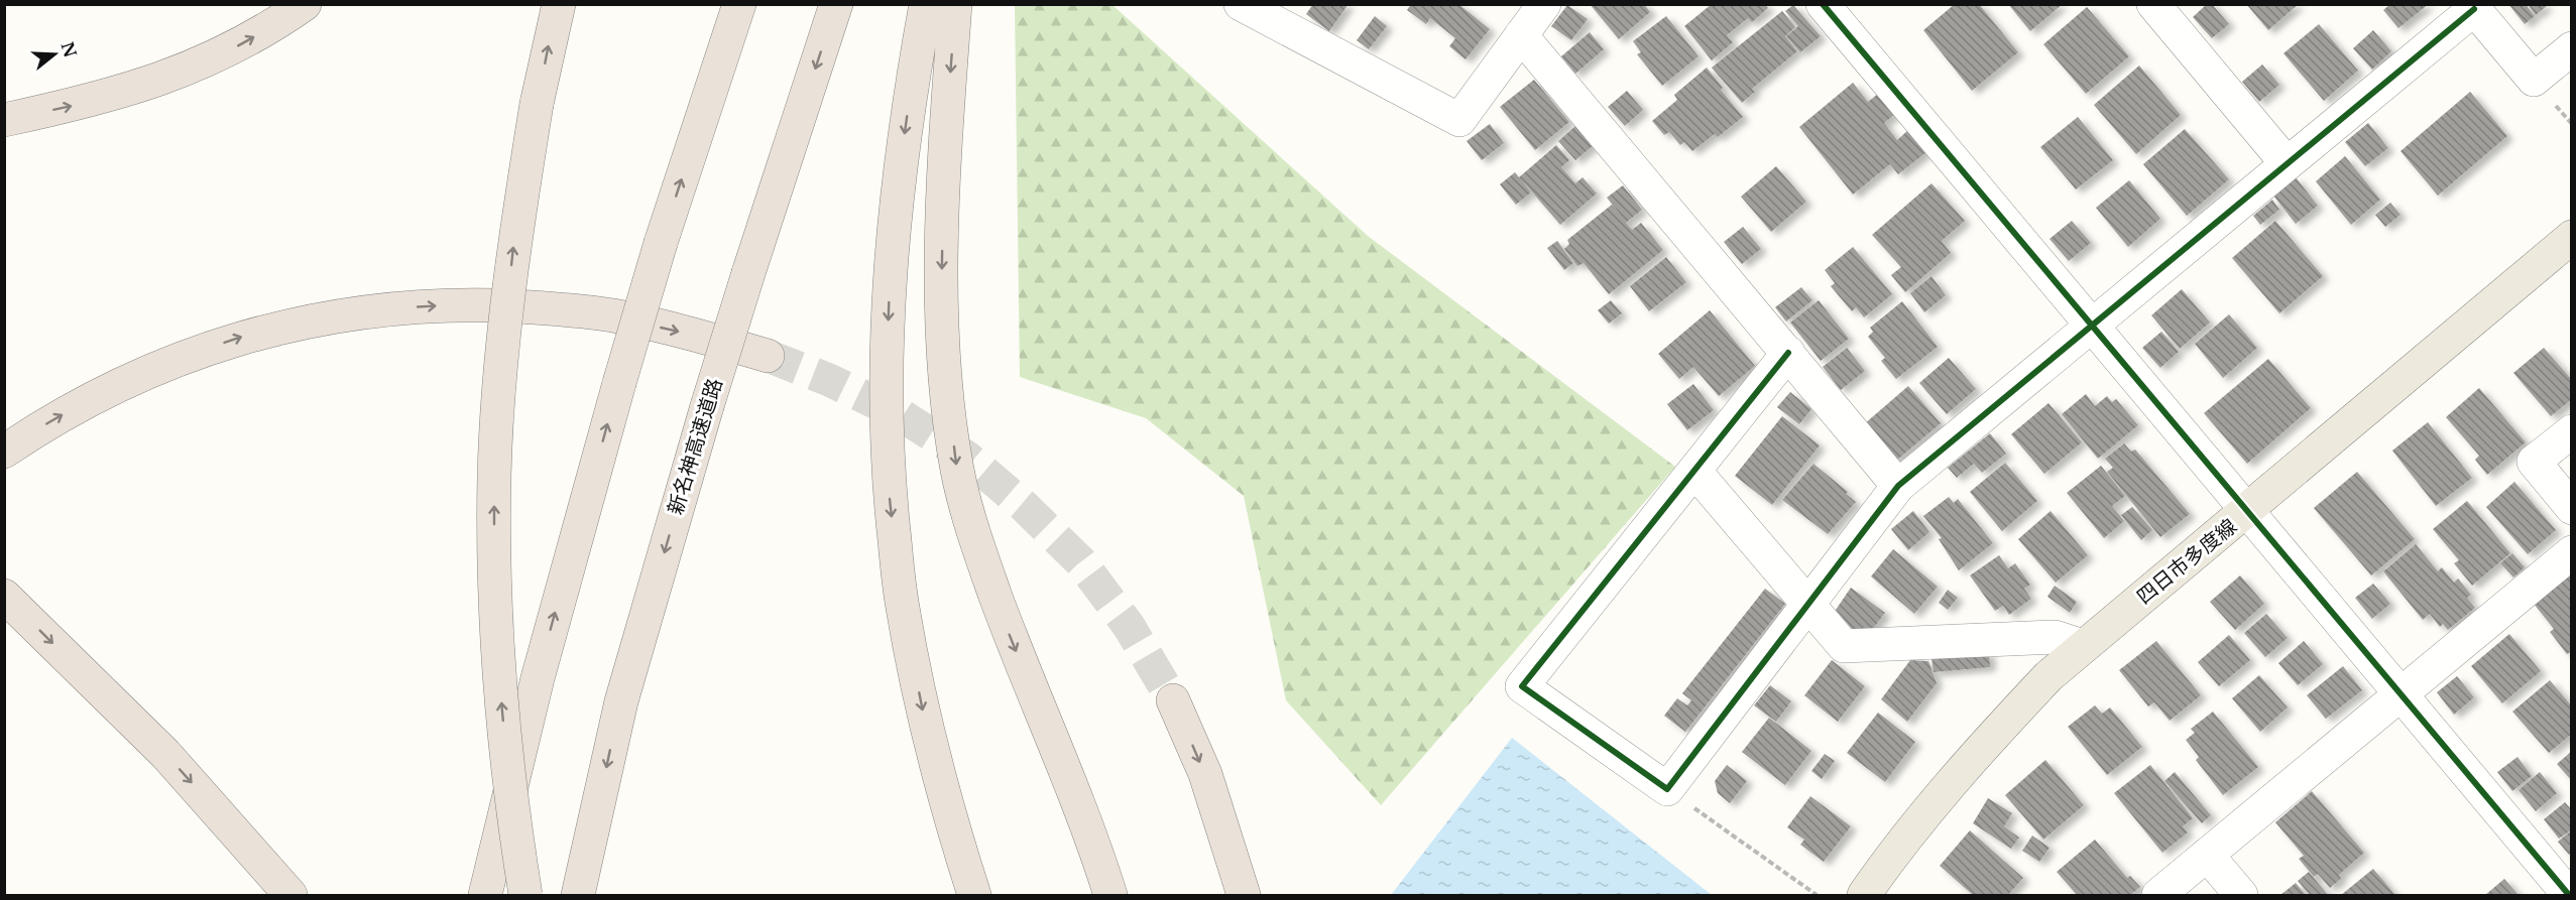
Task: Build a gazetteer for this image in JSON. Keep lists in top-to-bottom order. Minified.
{"streets":{"highway":["新名神高速道路"],"main road":["四日市多度線"]},"north":"right"}
